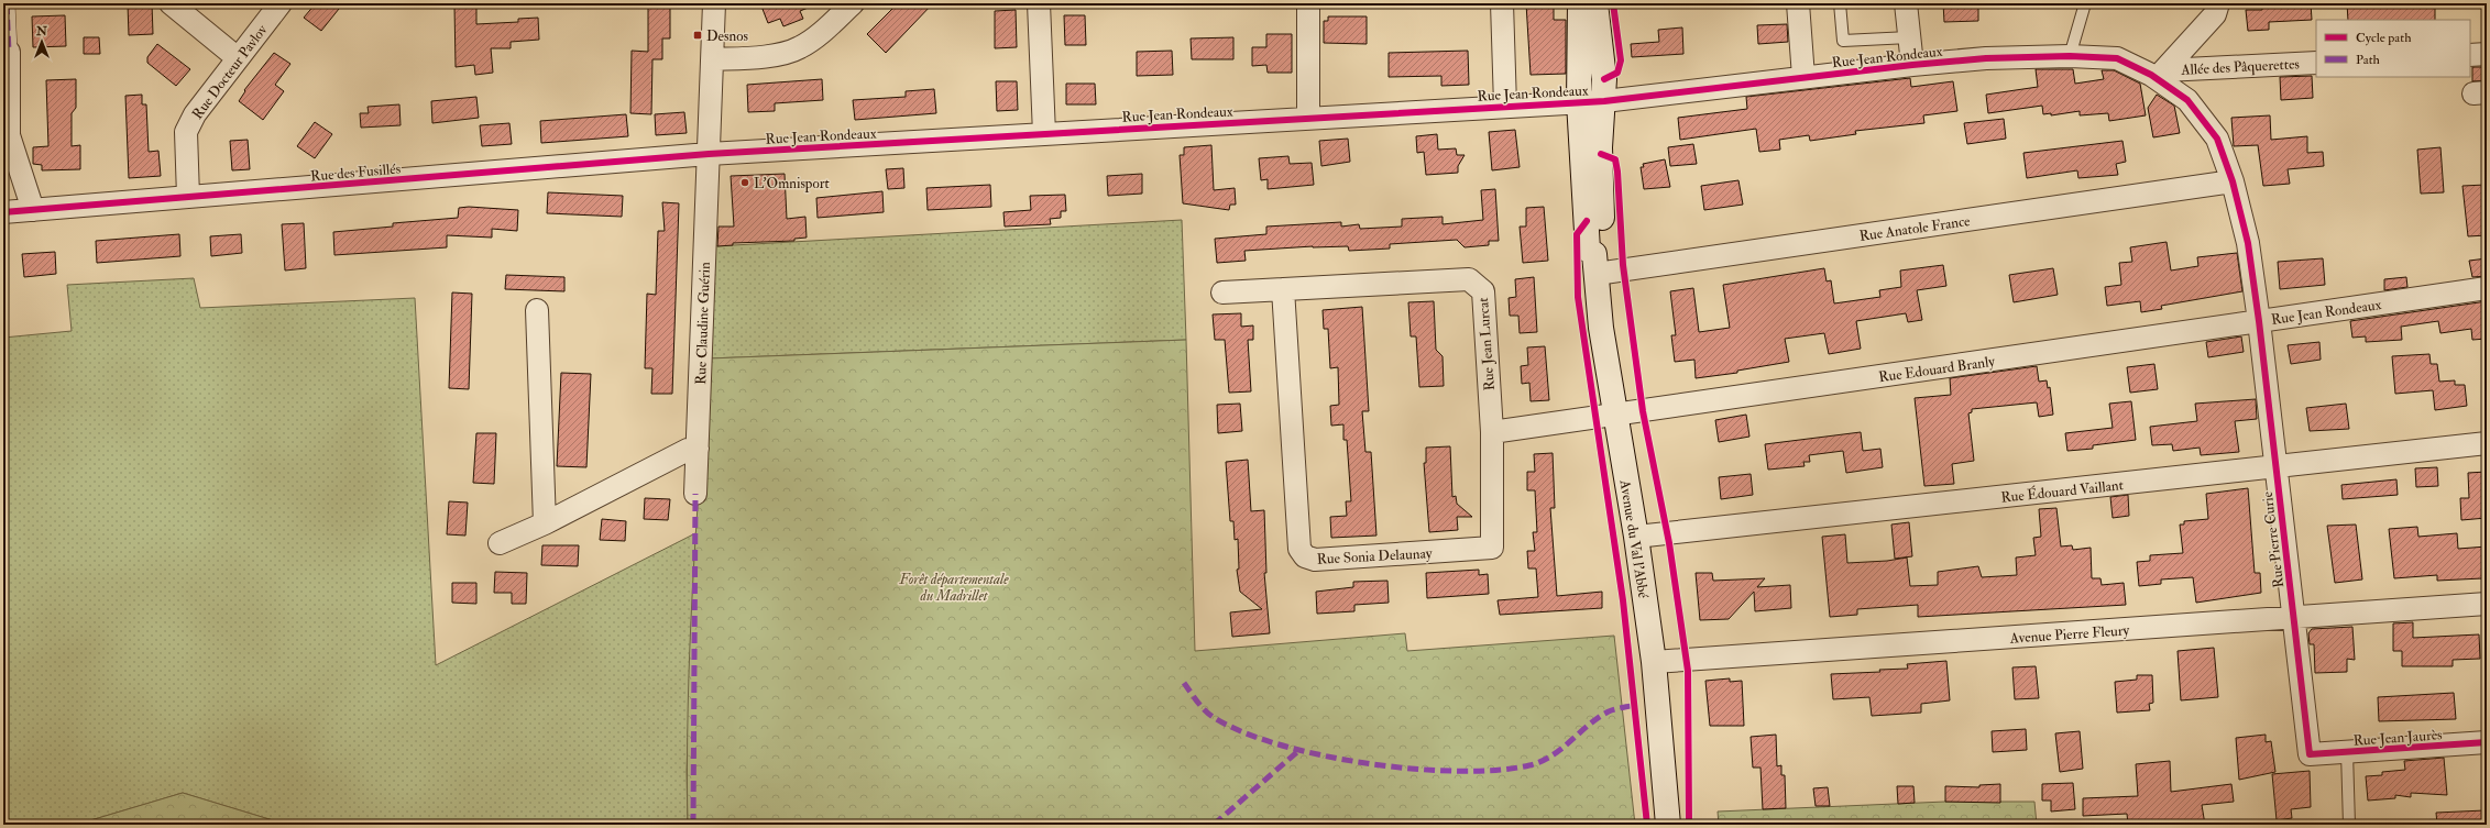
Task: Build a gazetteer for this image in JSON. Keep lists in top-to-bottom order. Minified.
{"streets":{"main road":["Avenue du Val l'Abbé"],"street":["Rue Jean Rondeaux","Allée des Pâquerettes","Rue Docteur Pavlov","Rue des Fusillés","Rue Anatole France","Rue Claudine Guérin","Rue Jean Lurcat","Rue Edouard Branly","Rue Édouard Vaillant","Rue Pierre Curie","Rue Sonia Delaunay","Avenue Pierre Fleury","Rue Jean Jaurès"]},"crossings":[["Rue Jean Rondeaux","Allée des Pâquerettes"],["Rue Jean Rondeaux","Rue des Fusillés"],["Rue Jean Rondeaux","Rue Anatole France"],["Rue Jean Rondeaux","Rue Claudine Guérin"],["Rue Jean Rondeaux","Rue Edouard Branly"],["Rue Jean Rondeaux","Avenue du Val l'Abbé"],["Rue Jean Rondeaux","Rue Pierre Curie"],["Rue Docteur Pavlov","Rue des Fusillés"],["Rue des Fusillés","Rue Claudine Guérin"],["Rue Anatole France","Avenue du Val l'Abbé"],["Rue Jean Lurcat","Rue Sonia Delaunay"],["Rue Edouard Branly","Avenue du Val l'Abbé"],["Rue Edouard Branly","Rue Pierre Curie"],["Rue Édouard Vaillant","Avenue du Val l'Abbé"],["Rue Édouard Vaillant","Rue Pierre Curie"],["Avenue du Val l'Abbé","Avenue Pierre Fleury"],["Rue Pierre Curie","Avenue Pierre Fleury"],["Rue Pierre Curie","Rue Jean Jaurès"]],"parks":["Forêt départementale du Madrillet"],"places":{"transit":["Desnos"],"other":["L'Omnisport"]},"legend":["Cycle path","Path"],"north":"top"}
